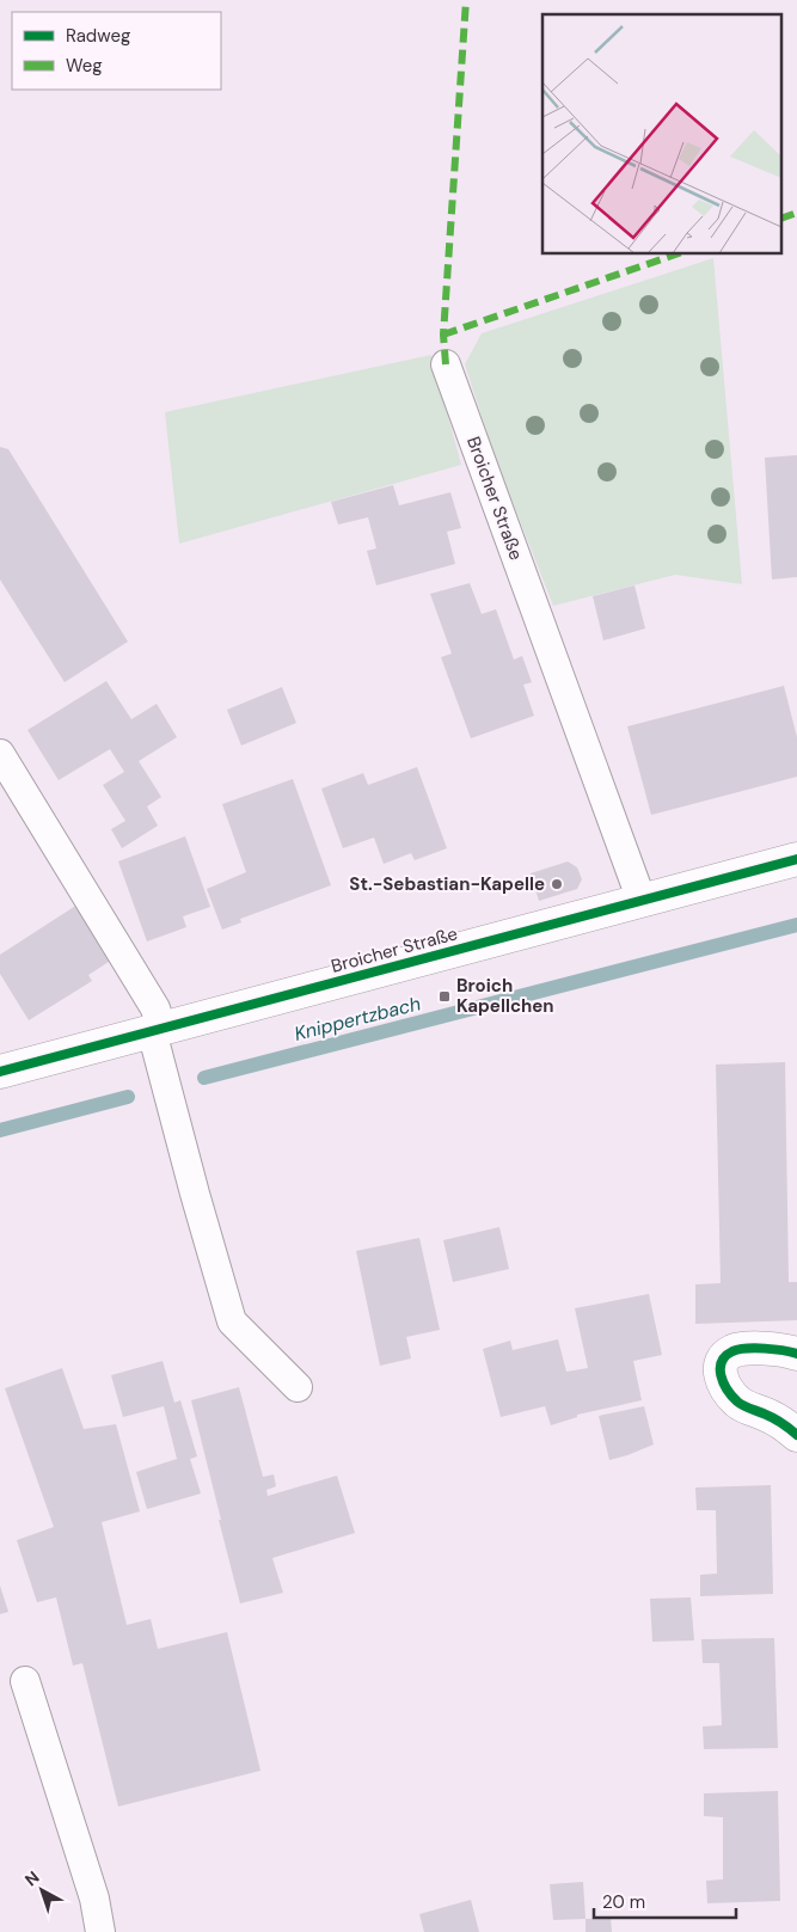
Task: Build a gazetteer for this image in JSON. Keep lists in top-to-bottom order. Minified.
{"streets":{"street":["Broicher Straße"]},"water":["Knippertzbach"],"places":{"other":["St.-Sebastian-Kapelle"],"transit":["Broich Kapellchen"]},"legend":["Radweg","Weg"],"scale_bar":"20 m","north":"top left"}
